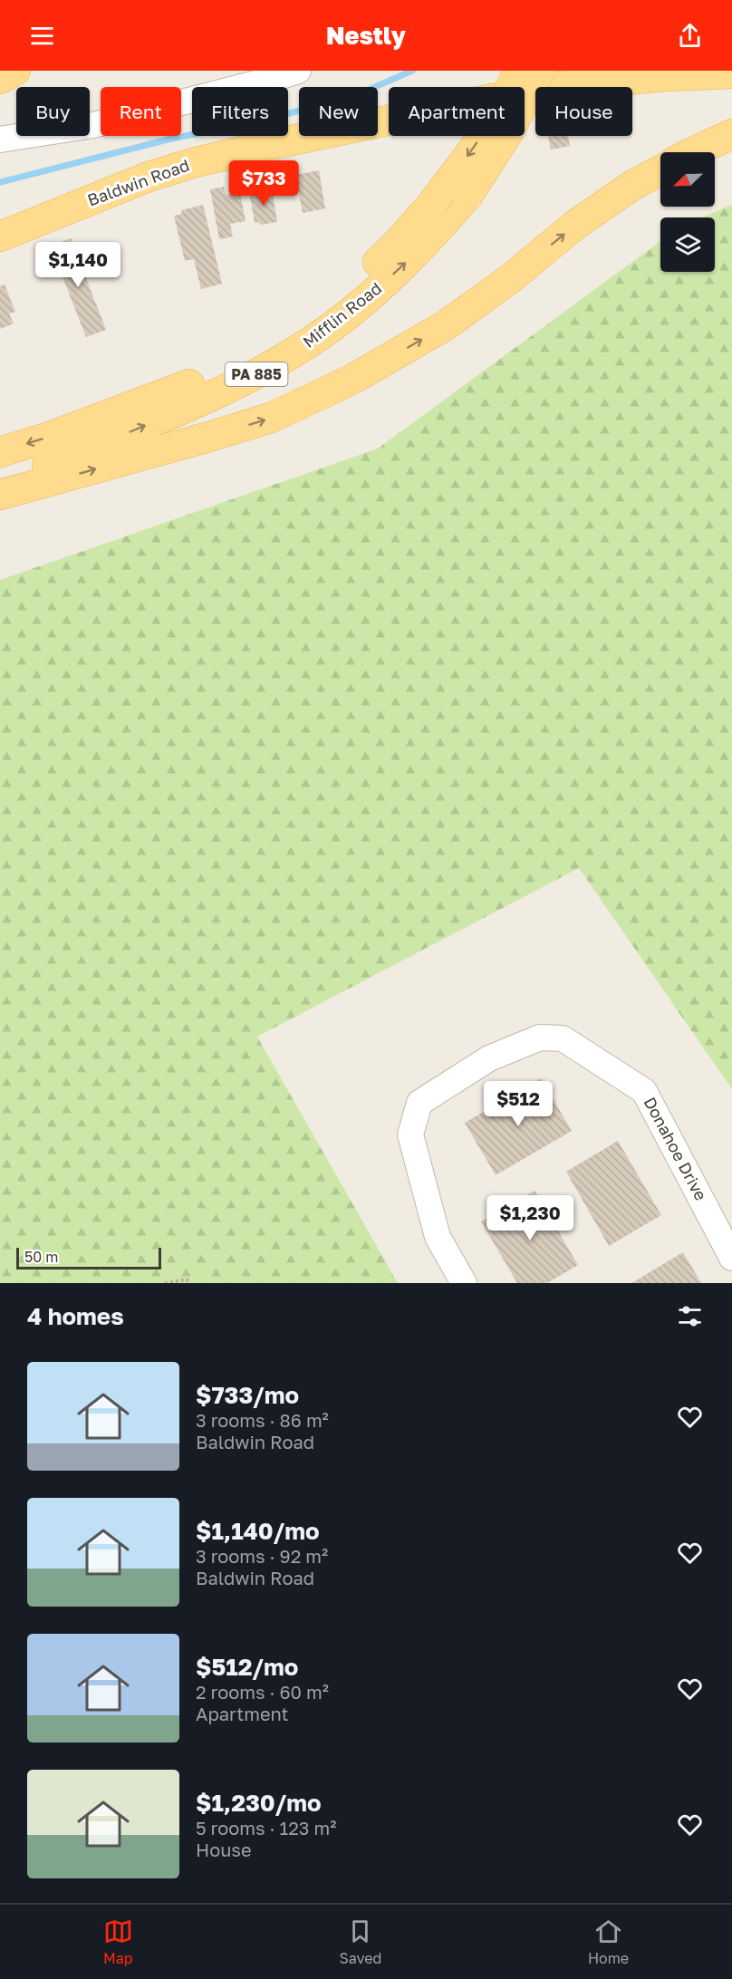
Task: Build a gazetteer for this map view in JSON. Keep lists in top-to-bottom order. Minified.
{"streets":{"main road":["Baldwin Road","Mifflin Road","PA 885"],"lane":["Donahoe Drive"]},"scale_bar":"50 m","north":"bottom left","page":{"header":"Nestly","chip":["Buy","Rent","Filters","New","Apartment","House"],"price":["$733","$1,140","$512","$1,230"],"scale":"50 m","heading":"4 homes","list":[{"name":"$733/mo","note":"3 rooms · 86 m² · Baldwin Road"},{"name":"$1,140/mo","note":"3 rooms · 92 m² · Baldwin Road"},{"name":"$512/mo","note":"2 rooms · 60 m² · Apartment"},{"name":"$1,230/mo","note":"5 rooms · 123 m² · House"}],"tabs":["Map","Saved","Home"]}}
